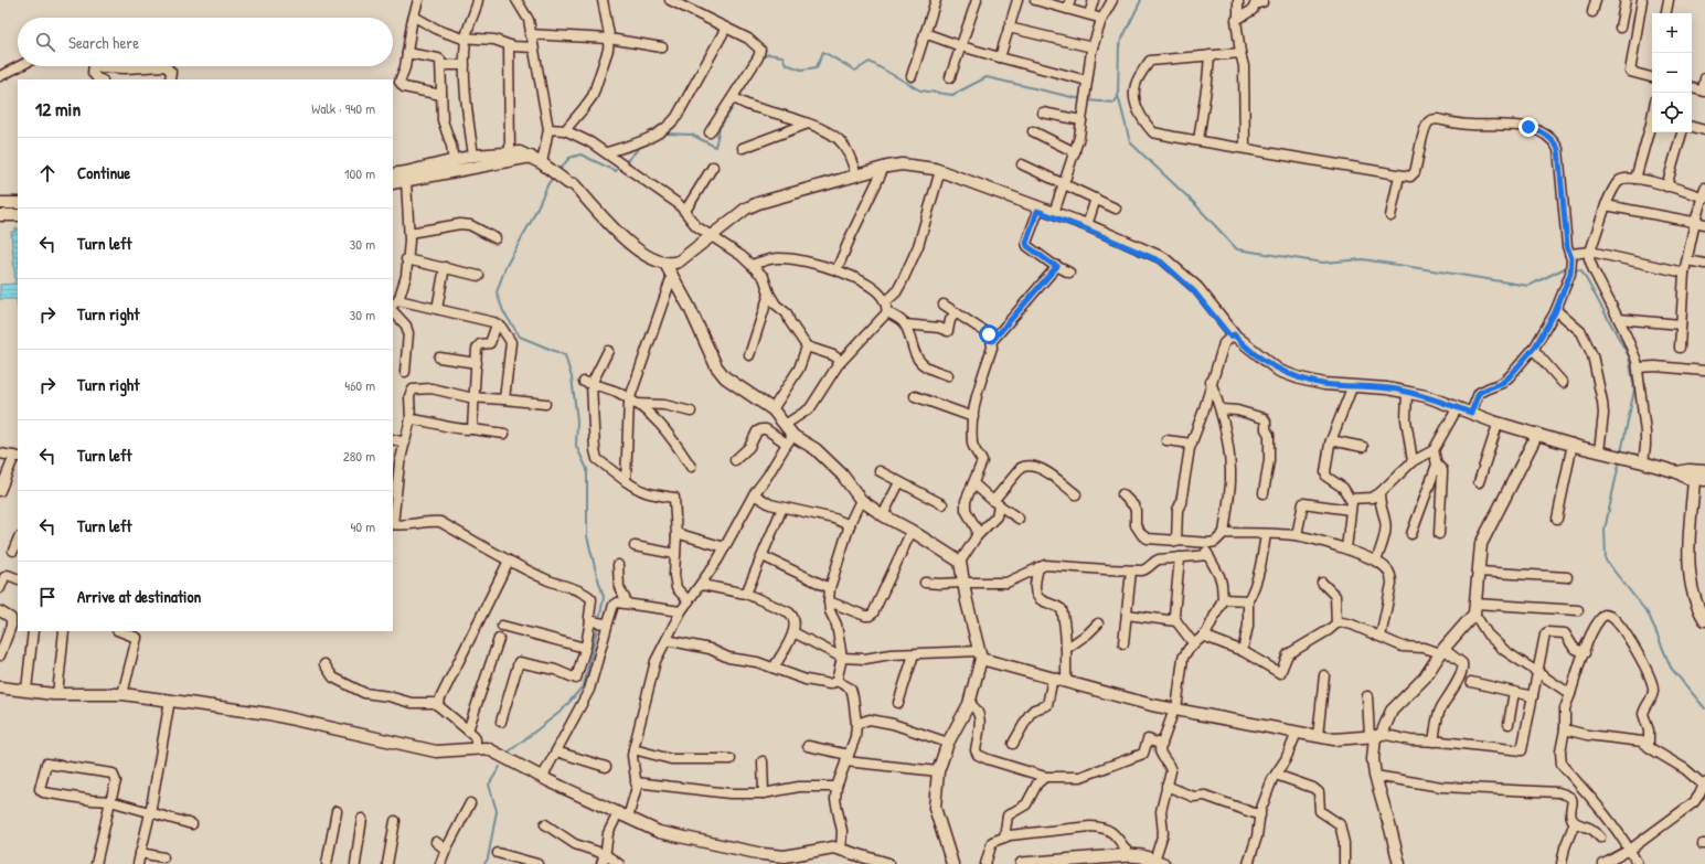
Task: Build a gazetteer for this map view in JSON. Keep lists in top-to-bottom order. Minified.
{"page":{"map_buttons":["+","−"],"search":"Search here","heading":["12 min","Walk · 940 m"],"list":[["Continue","100 m"],["Turn left","30 m"],["Turn right","30 m"],["Turn right","460 m"],["Turn left","280 m"],["Turn left","40 m"],"Arrive at destination"]}}
